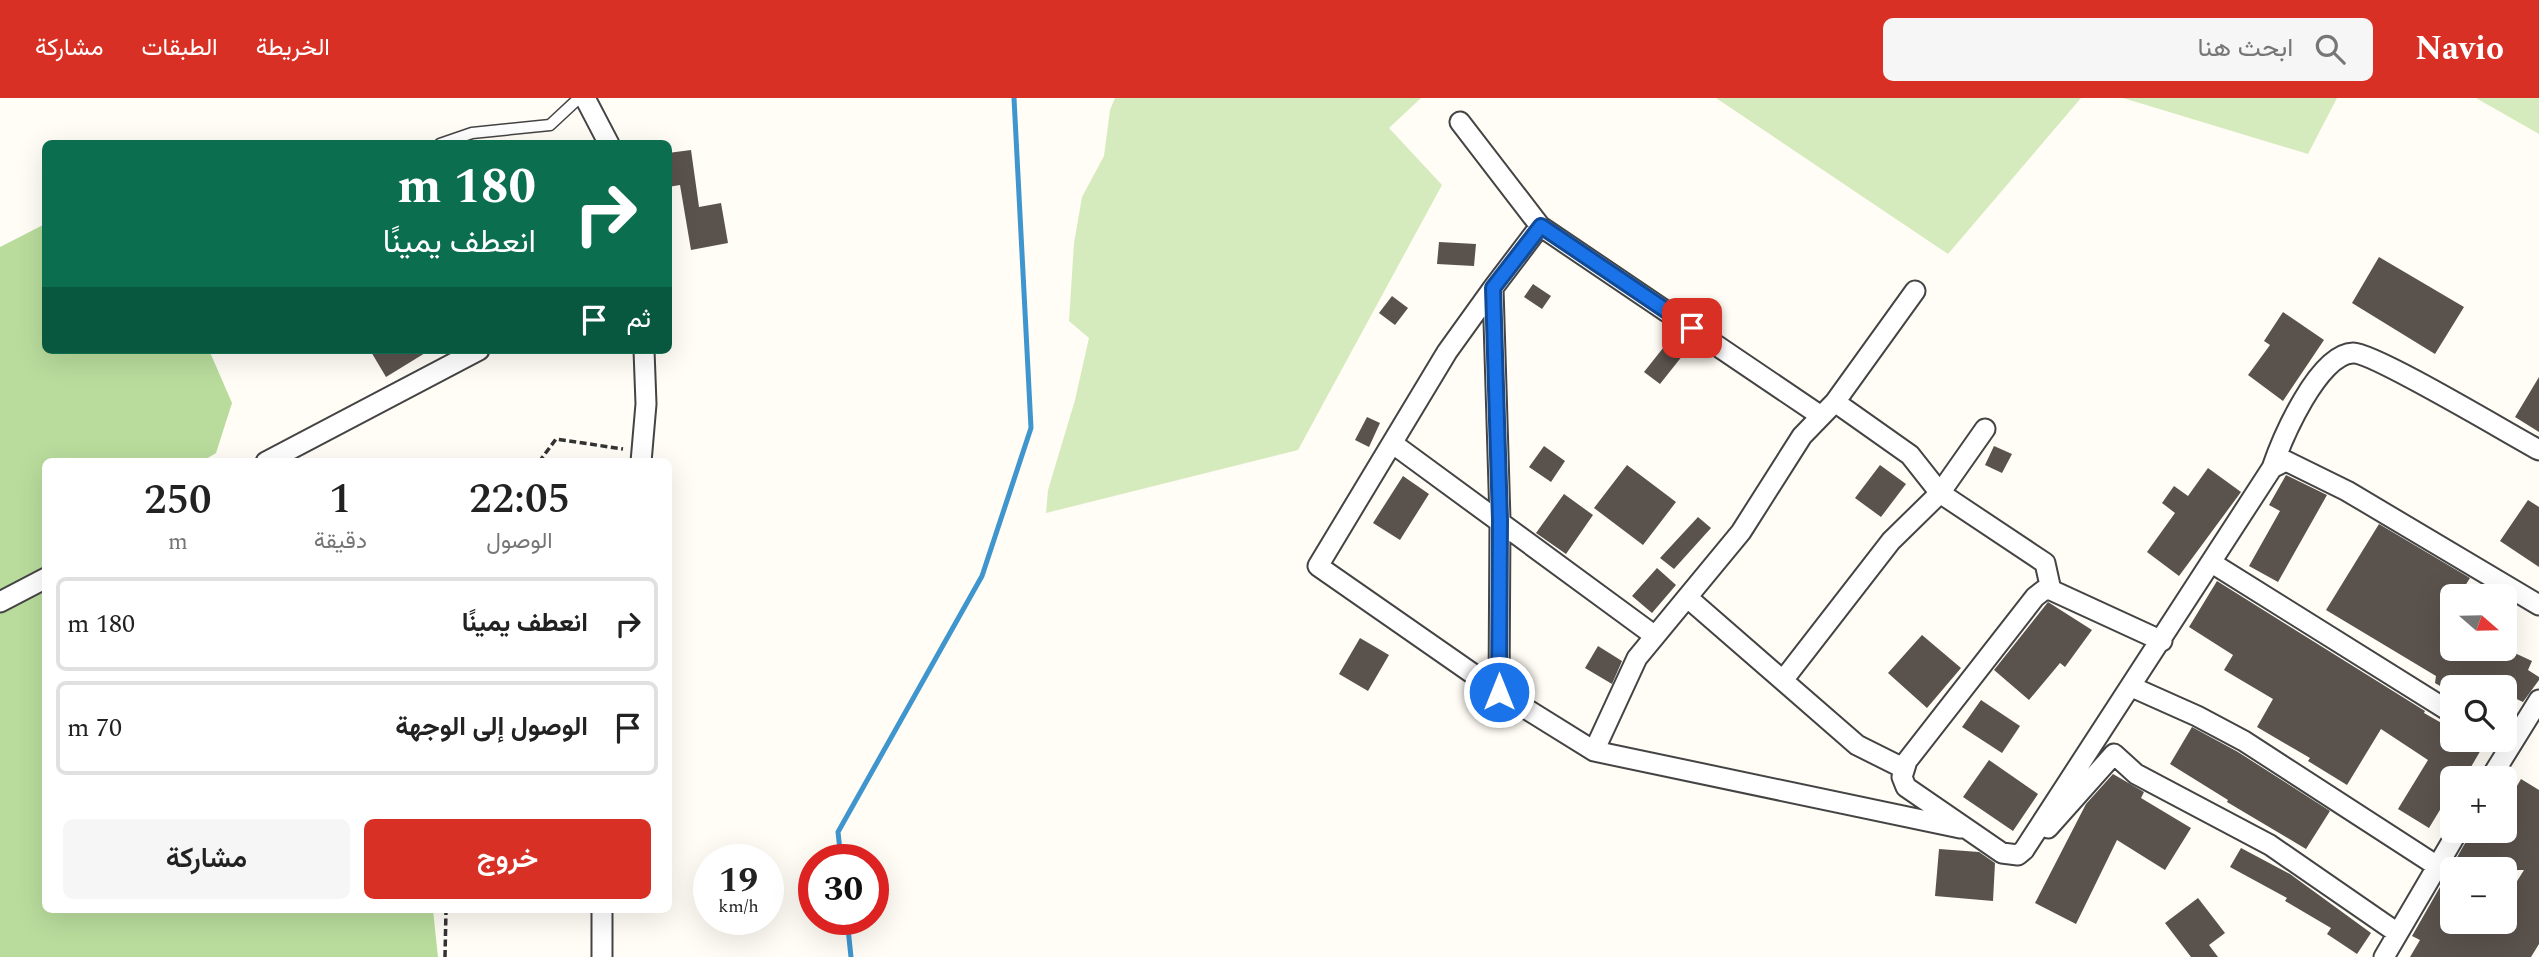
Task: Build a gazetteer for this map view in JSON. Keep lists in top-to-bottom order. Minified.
{"north":"right","page":{"header":"Navio","search":"ابحث هنا","nav":["الخريطة","الطبقات","مشاركة"],"turn":["180 m","انعطف يمينًا"],"then":"ثم","eta":["22:05","الوصول","1","دقيقة","250","m"],"list":[{"name":"انعطف يمينًا","value":"180 m"},{"name":"الوصول إلى الوجهة","value":"70 m"}],"map_buttons":["+","−"],"buttons":["خروج","مشاركة"],"speed":"19 km/h","limit":"30"}}
